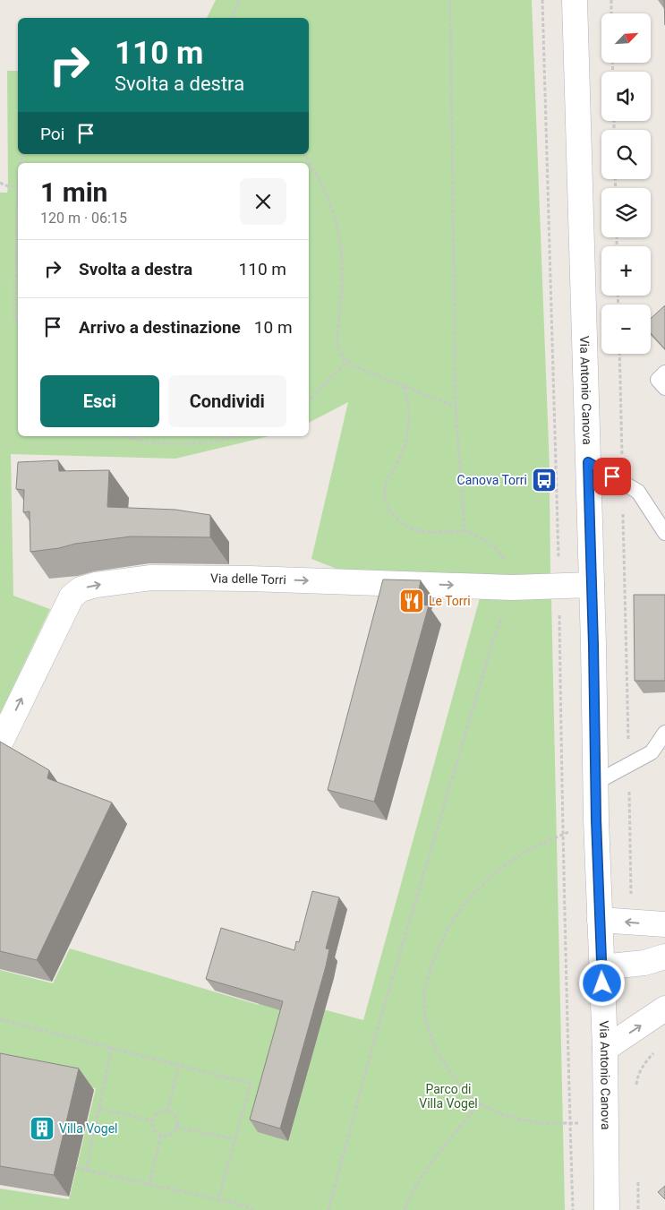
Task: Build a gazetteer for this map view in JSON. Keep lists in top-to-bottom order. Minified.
{"streets":{"street":["Via Antonio Canova","Via delle Torri"]},"crossings":[["Via Antonio Canova","Via delle Torri"]],"one_way":["Via delle Torri"],"parks":["Parco di Villa Vogel"],"places":{"bus stop":["Canova Torri"],"restaurant":["Le Torri"],"building":["Villa Vogel"]},"north":"top right","page":{"map_buttons":["+","−"],"turn":["110 m","Svolta a destra"],"then":"Poi","heading":["1 min","120 m · 06:15"],"list":[{"name":"Svolta a destra","value":"110 m"},{"name":"Arrivo a destinazione","value":"10 m"}],"buttons":["Esci","Condividi"]}}
